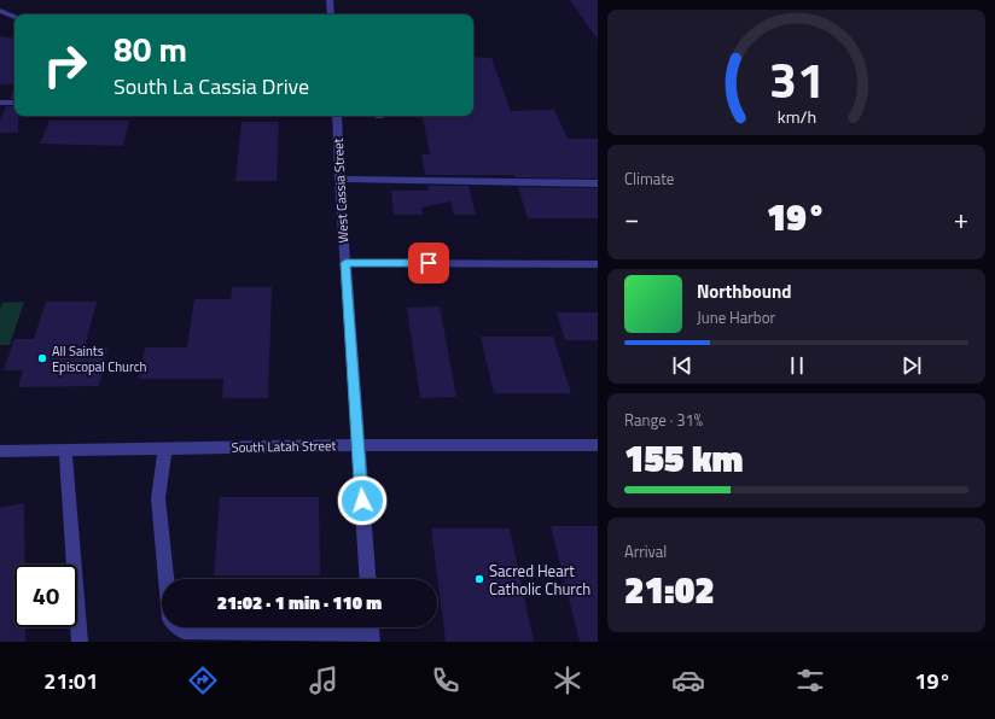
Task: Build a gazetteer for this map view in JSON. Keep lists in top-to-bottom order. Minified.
{"streets":{"street":["West Cassia Street","South Latah Street"]},"crossings":[["West Cassia Street","South Latah Street"]],"places":["All Saints Episcopal Church","Sacred Heart Catholic Church"],"page":{"turn":["80 m","South La Cassia Drive"],"tile":["Climate",["Range · 31%","155 km"],["Arrival","21:02"]],"heat":["−","19°","+"],"song":["Northbound","June Harbor"],"limit":"40","trip":"21:02 · 1 min · 110 m","tabs":["21:01","19°"],"gauge":["31","km/h"]}}
